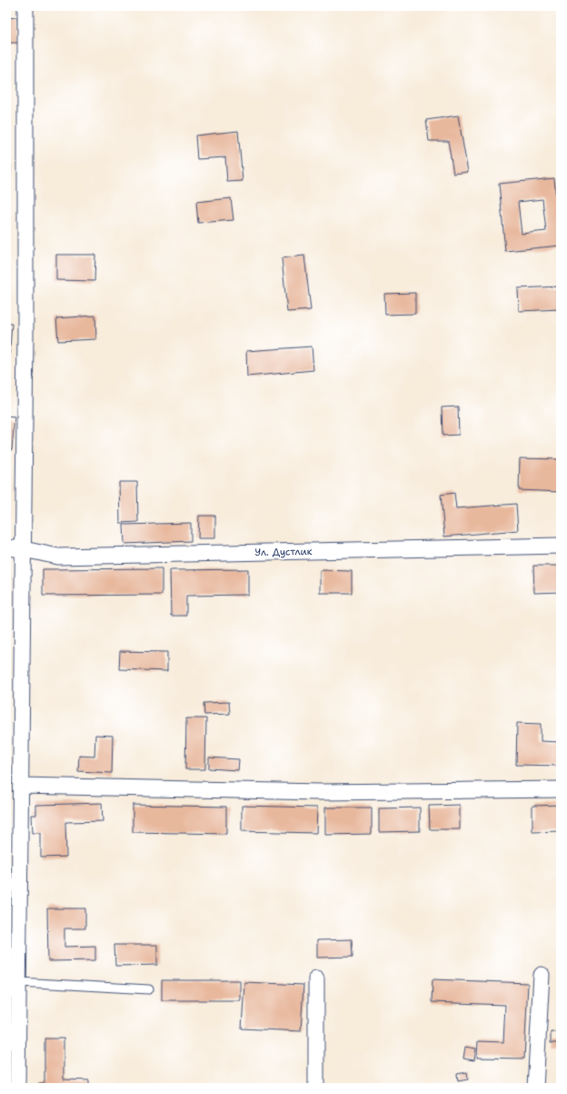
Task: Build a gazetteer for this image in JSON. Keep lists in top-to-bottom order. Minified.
{"streets":{"street":["Ул. Дустлик"]}}
